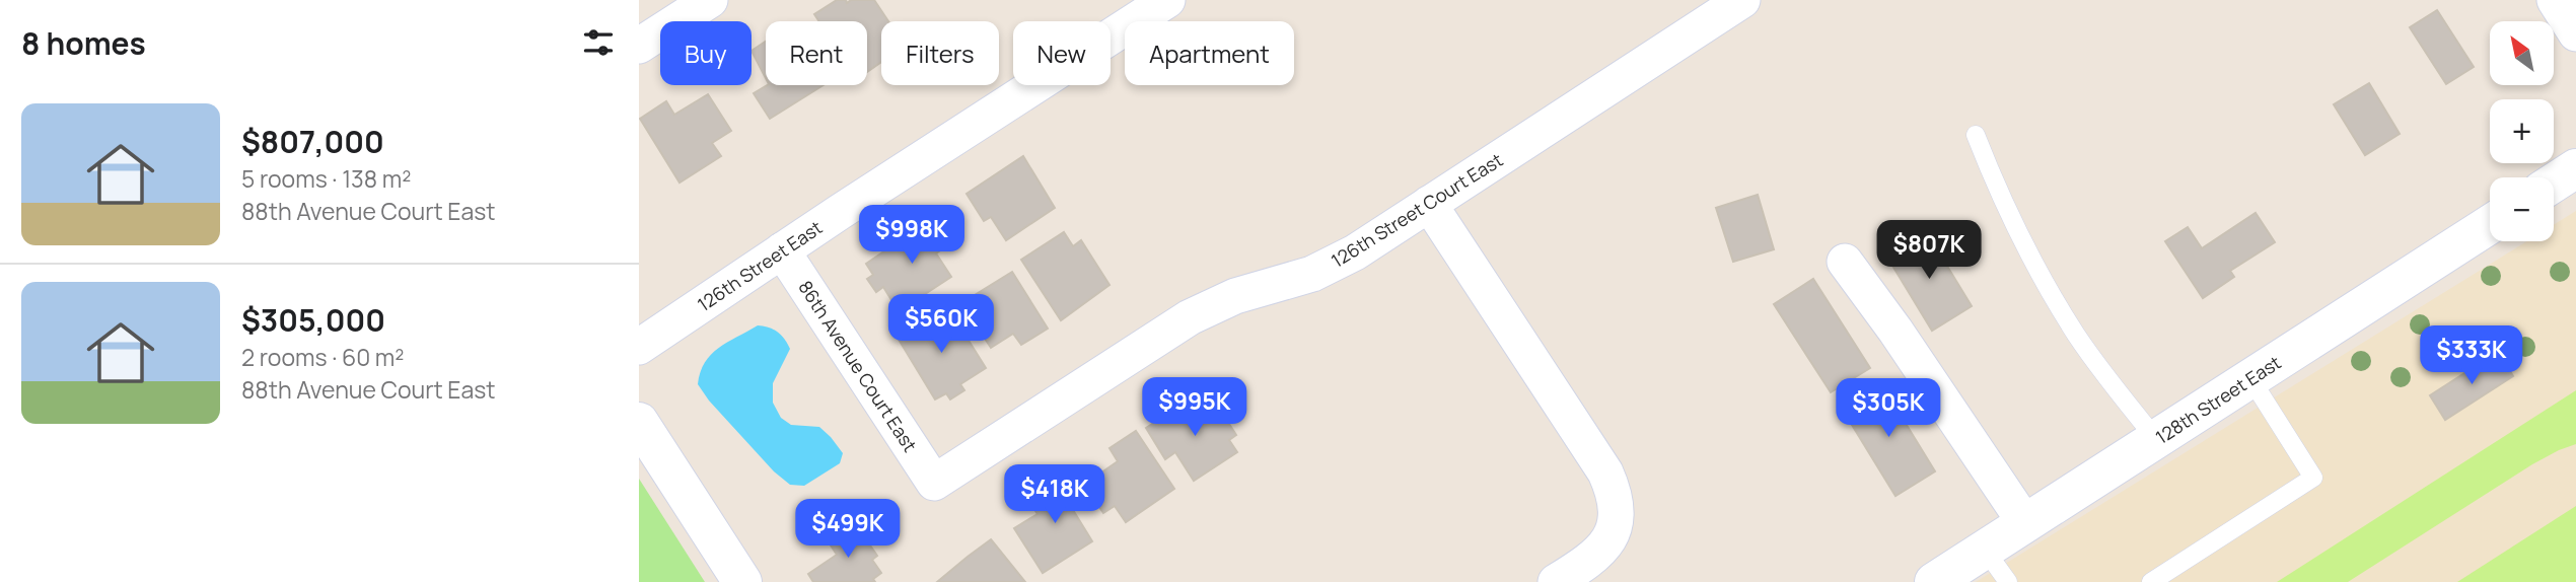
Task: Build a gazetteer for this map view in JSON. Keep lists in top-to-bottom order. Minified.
{"streets":{"street":["126th Street Court East","126th Street East","86th Avenue Court East","128th Street East"]},"crossings":[["126th Street Court East","86th Avenue Court East"],["126th Street East","86th Avenue Court East"]],"north":"top left","page":{"heading":"8 homes","map_buttons":["+","−"],"chip":["Buy","Rent","Filters","New","Apartment"],"list":[{"name":"$807,000","note":"5 rooms · 138 m² · 88th Avenue Court East"},{"name":"$305,000","note":"2 rooms · 60 m² · 88th Avenue Court East"}],"price":["$998K","$807K","$560K","$333K","$995K","$305K","$418K","$499K"]}}
